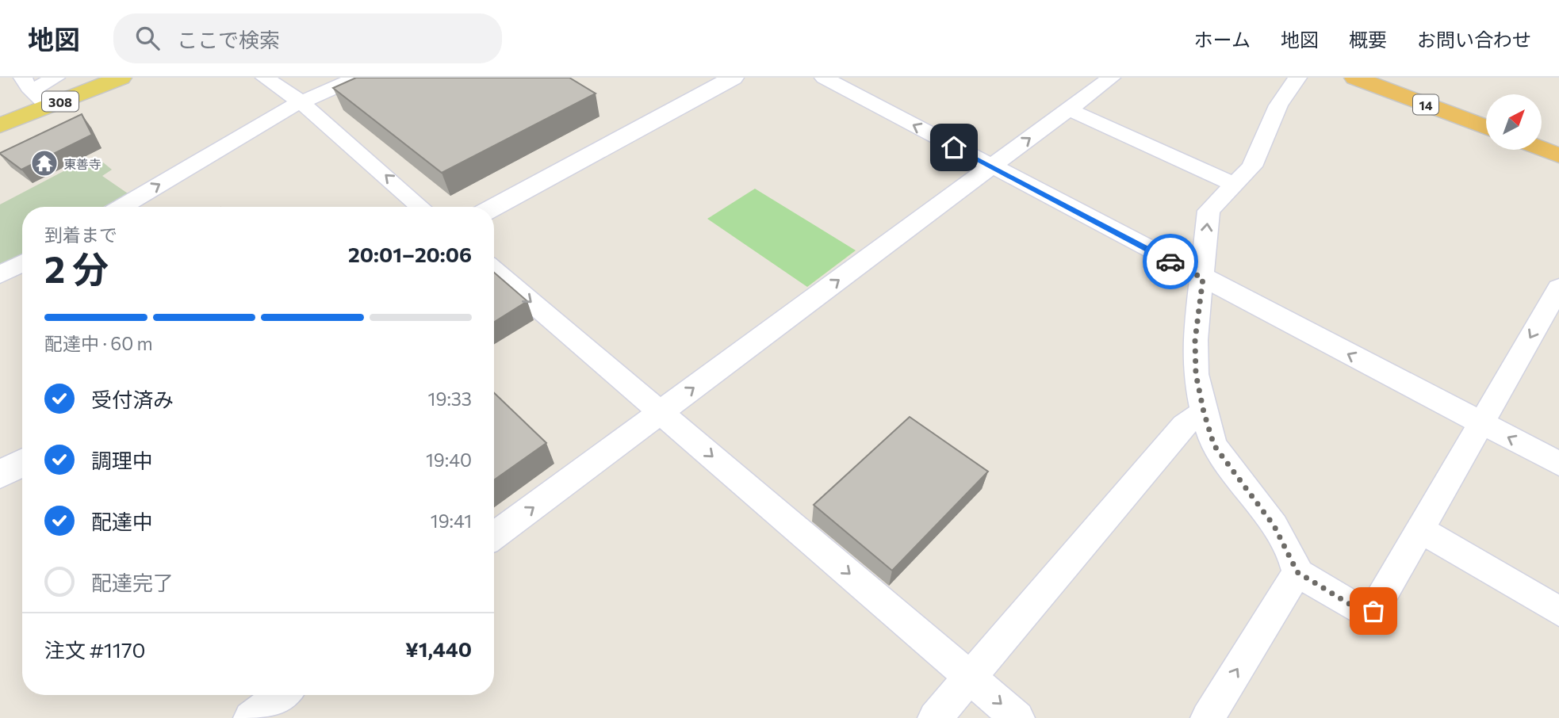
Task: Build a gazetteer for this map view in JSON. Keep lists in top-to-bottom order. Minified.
{"streets":{"highway":["14"],"main road":["308"]},"places":{"temple":["東善寺"]},"north":"top right","page":{"header":"地図","search":"ここで検索","nav":["ホーム","地図","概要","お問い合わせ"],"heading":["2 分","到着まで","20:01–20:06"],"panel":["注文 #1170","¥1,440"],"bar":"配達中 · 60 m","list":[["受付済み","19:33"],["調理中","19:40"],["配達中","19:41"],"配達完了"]}}
